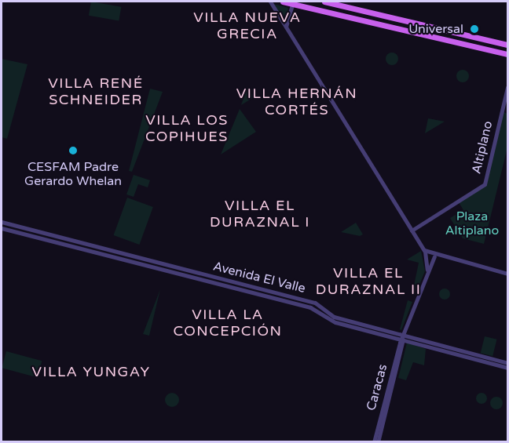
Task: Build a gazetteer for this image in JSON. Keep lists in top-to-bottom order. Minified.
{"streets":{"street":["Altiplano","Avenida El Valle","Caracas"]},"crossings":[["Avenida El Valle","Caracas"]],"districts":["VILLA NUEVA GRECIA","VILLA RENÉ SCHNEIDER","VILLA HERNÁN CORTÉS","VILLA LOS COPIHUES","VILLA EL DURAZNAL I","VILLA EL DURAZNAL II","VILLA LA CONCEPCIÓN","VILLA YUNGAY"],"parks":["Plaza Altiplano"],"places":["Universal","CESFAM Padre Gerardo Whelan"]}
